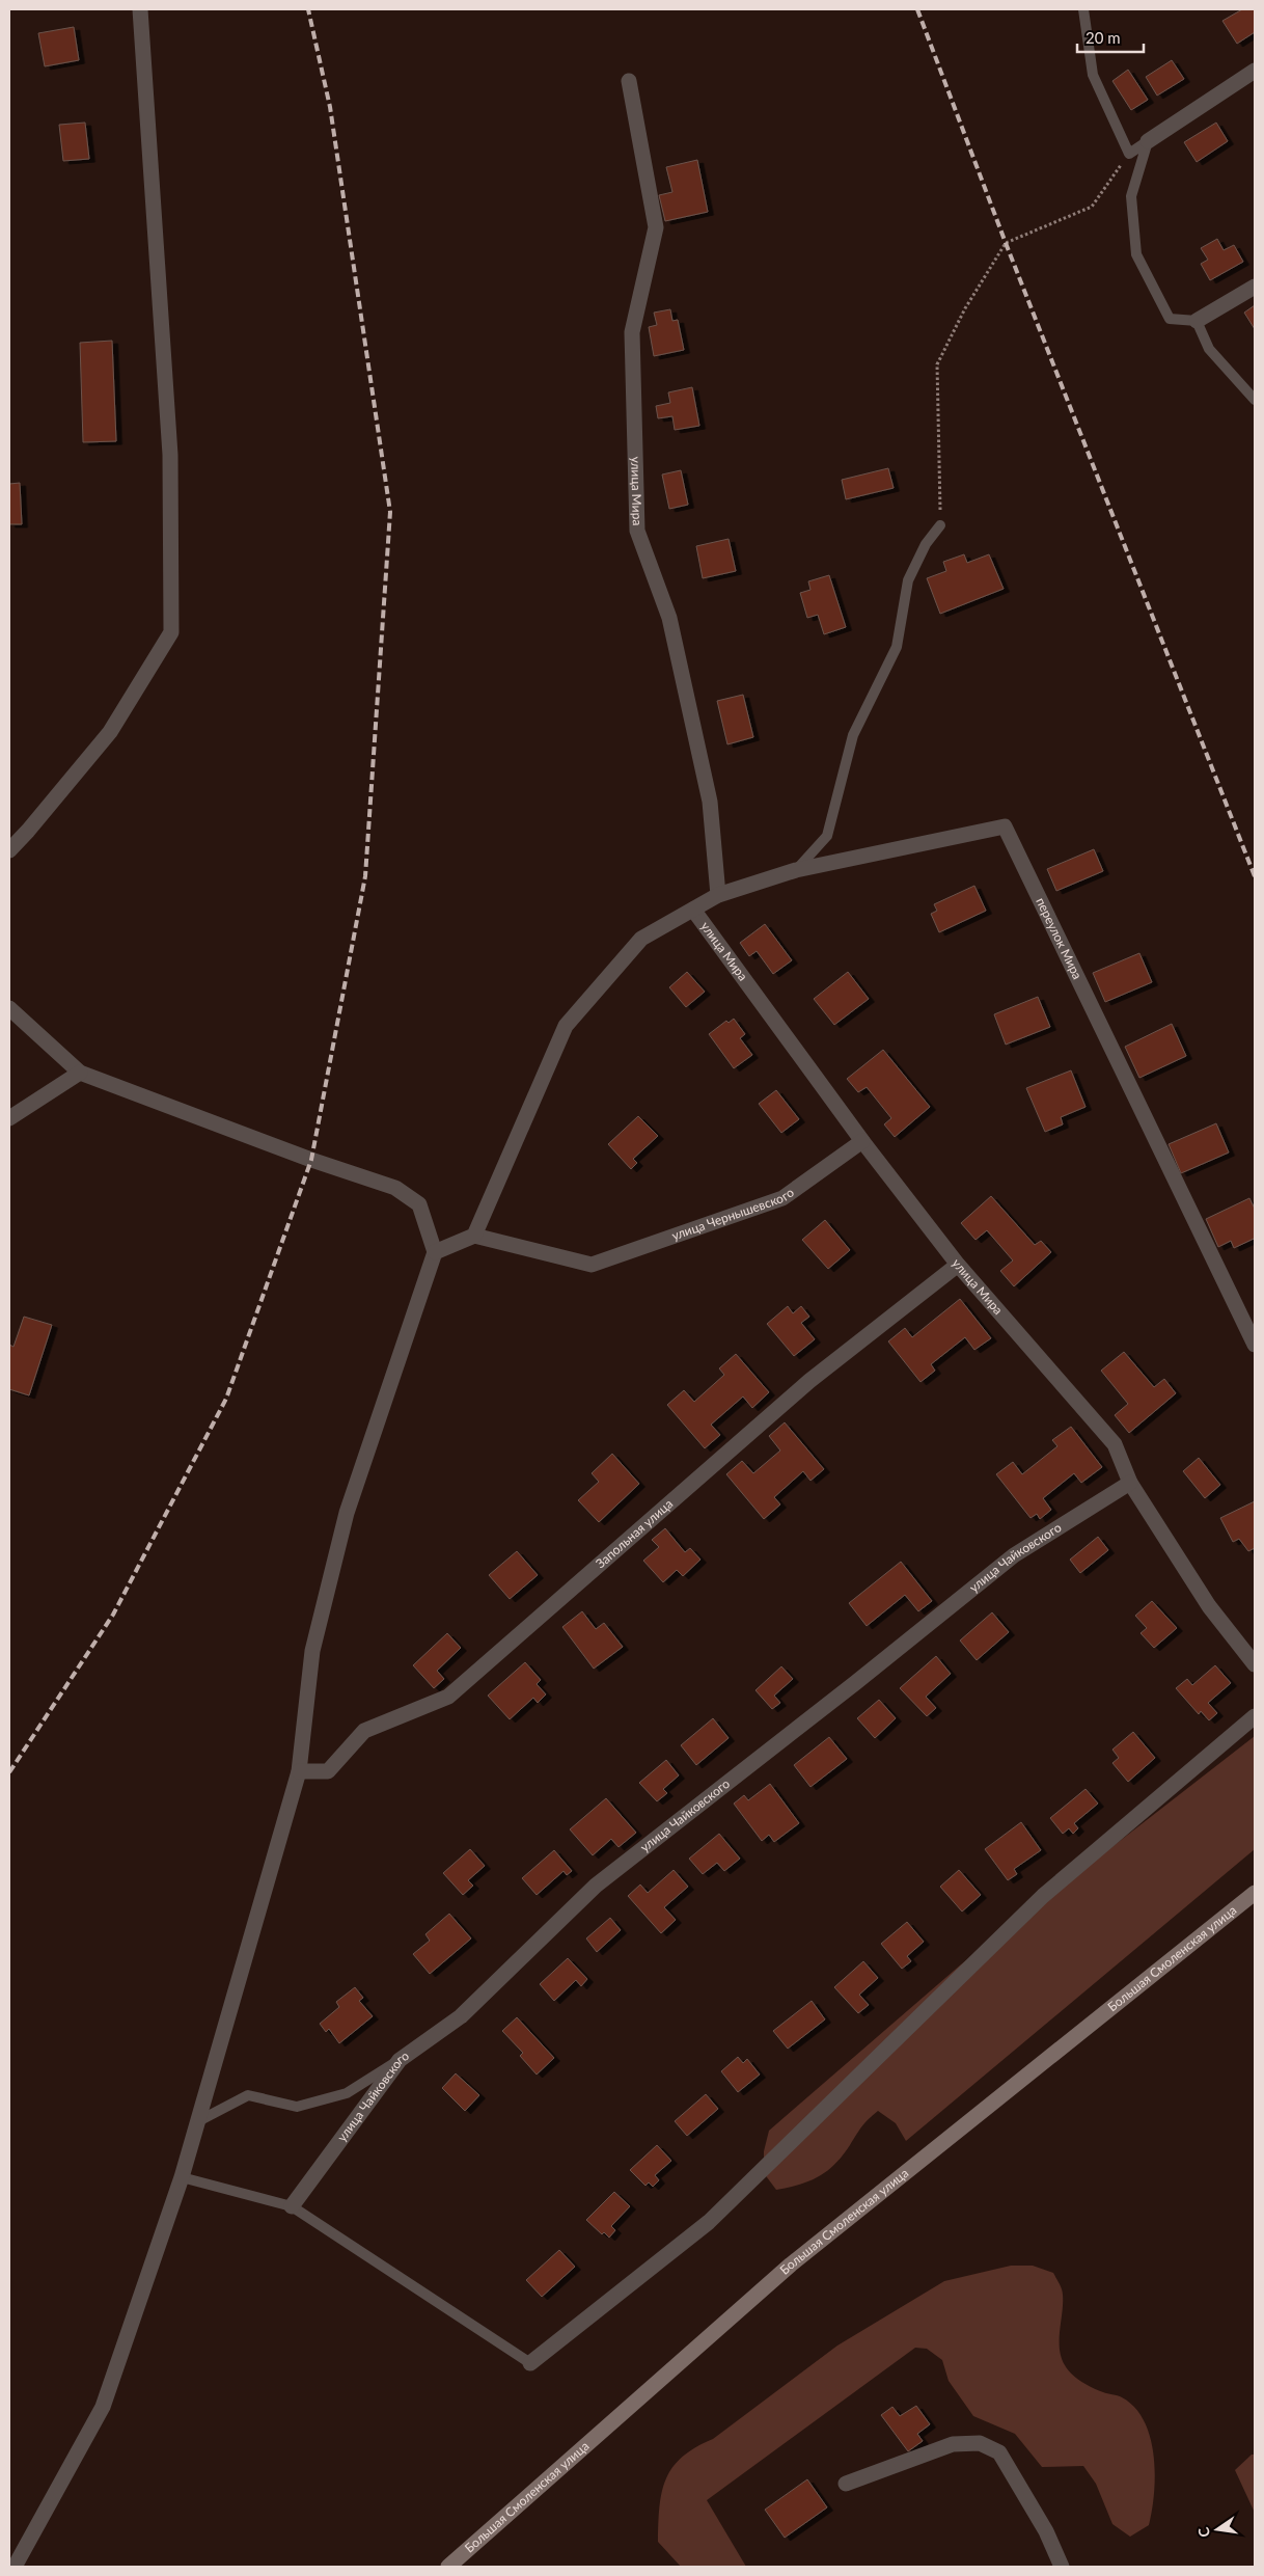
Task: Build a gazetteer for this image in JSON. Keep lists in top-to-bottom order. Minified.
{"streets":{"main road":["Большая Смоленская улица"],"street":["улица Мира","переулок Мира","улица Чернышевского","Запольная улица","улица Чайковского"]},"crossings":[["улица Мира","переулок Мира"],["улица Мира","улица Чернышевского"],["улица Мира","Запольная улица"],["улица Мира","улица Чайковского"],["переулок Мира","улица Чернышевского"]],"scale_bar":"20 m","north":"left"}
